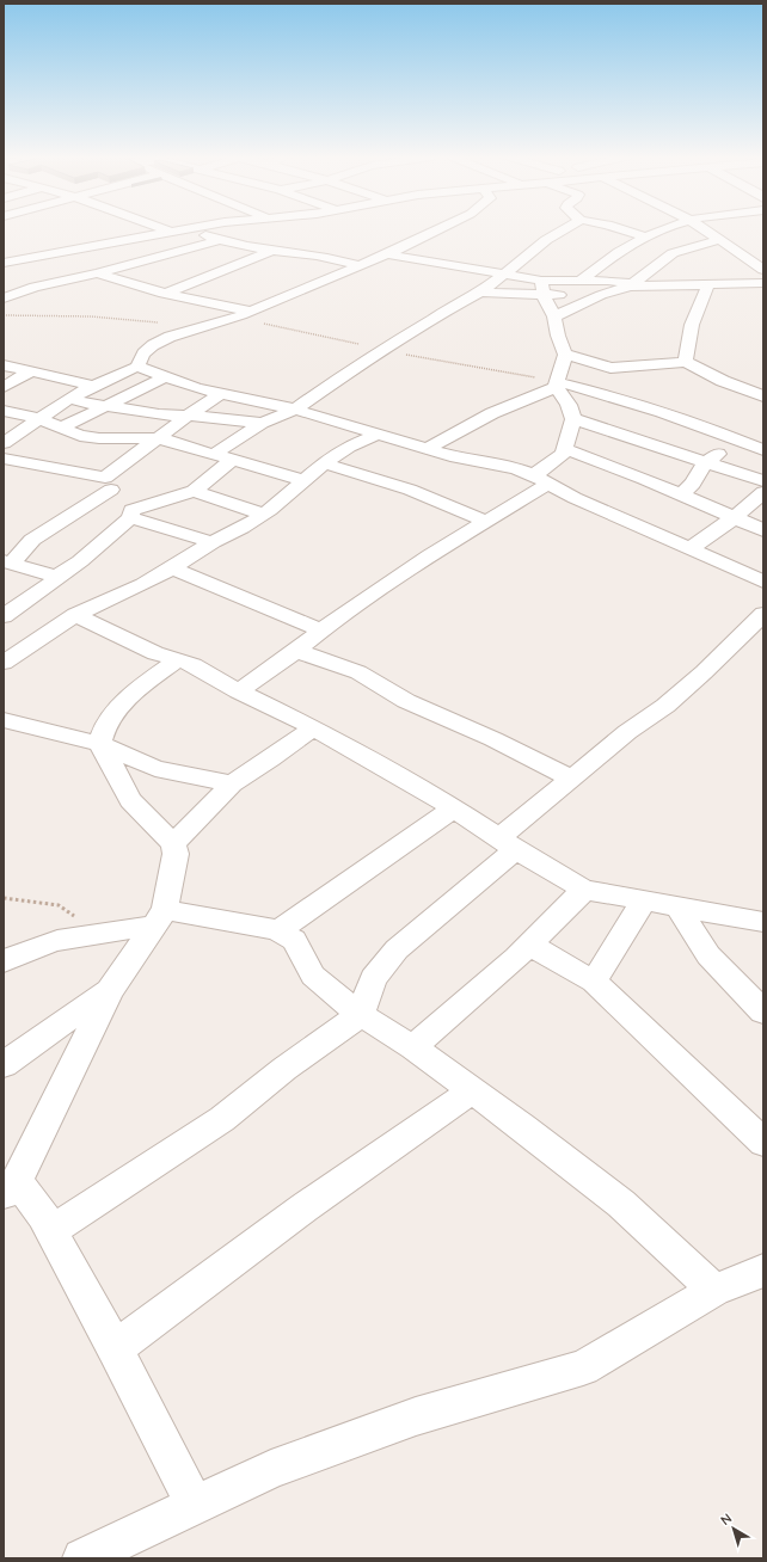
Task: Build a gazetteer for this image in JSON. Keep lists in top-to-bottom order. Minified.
{"north":"top left"}
